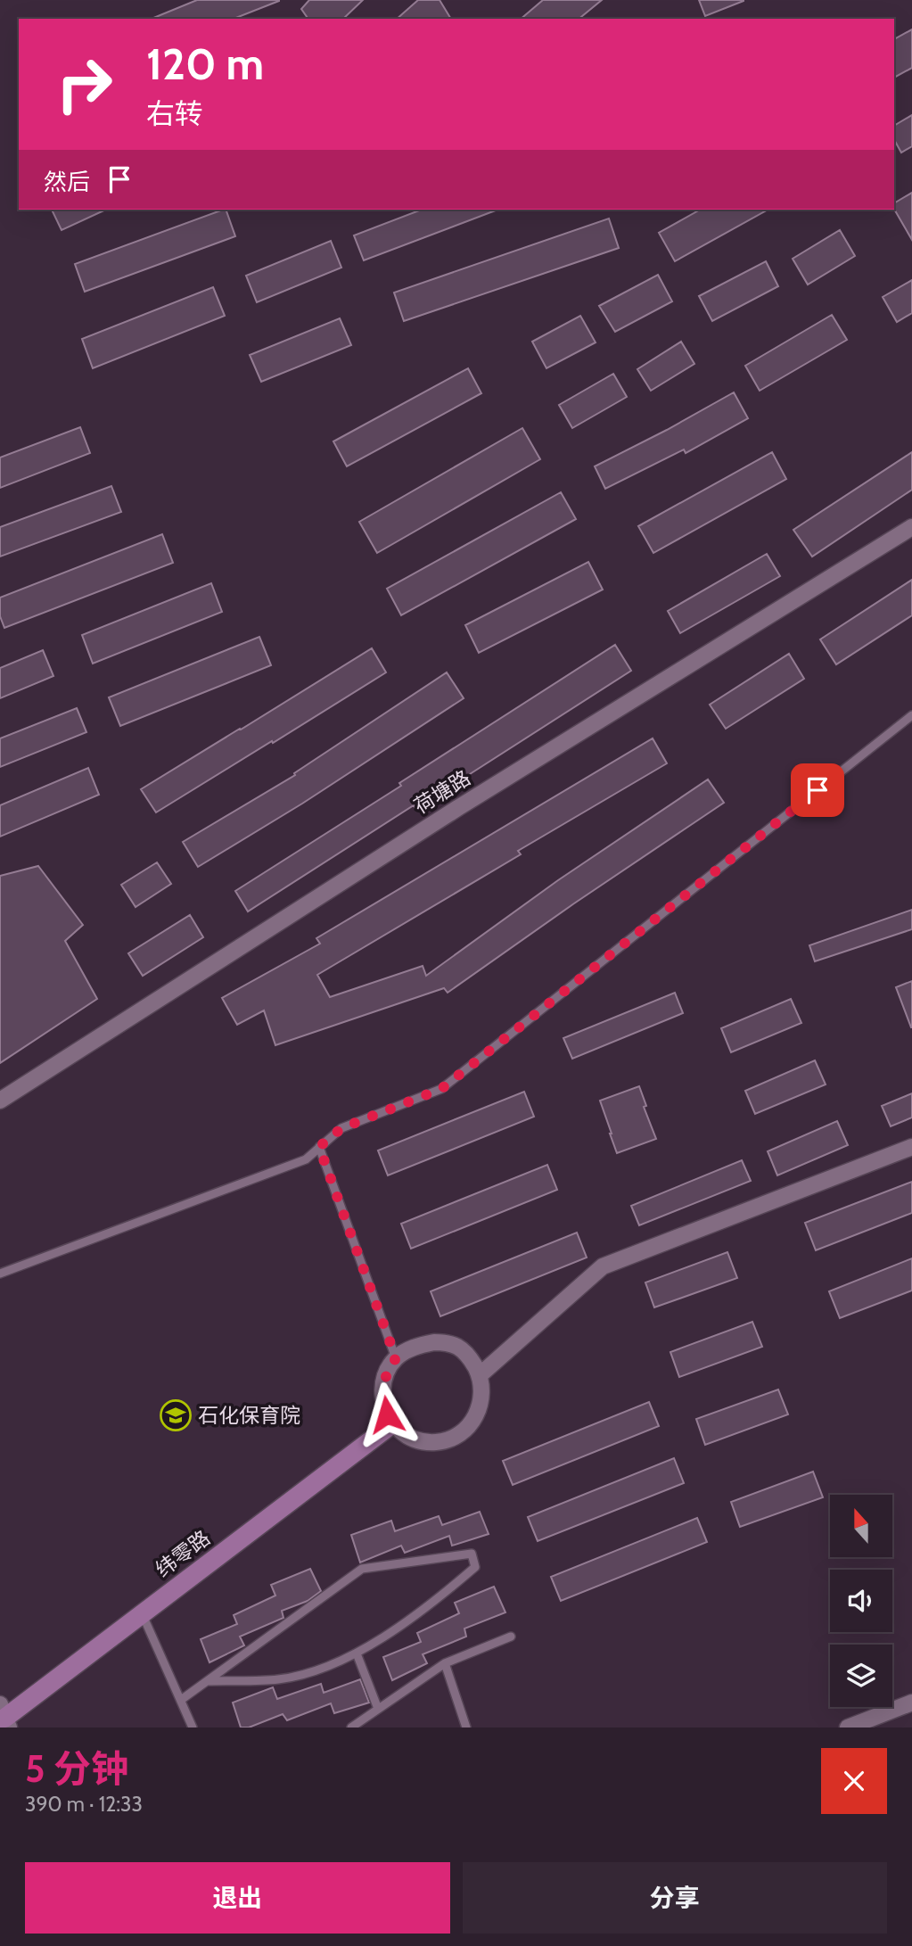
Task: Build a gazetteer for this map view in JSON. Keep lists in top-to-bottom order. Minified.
{"streets":{"street":["荷塘路","纬零路"]},"places":{"school or university":["石化保育院"]},"north":"top","page":{"turn":["120 m","右转"],"then":"然后","heading":["5 分钟","390 m · 12:33"],"buttons":["退出","分享"]}}
